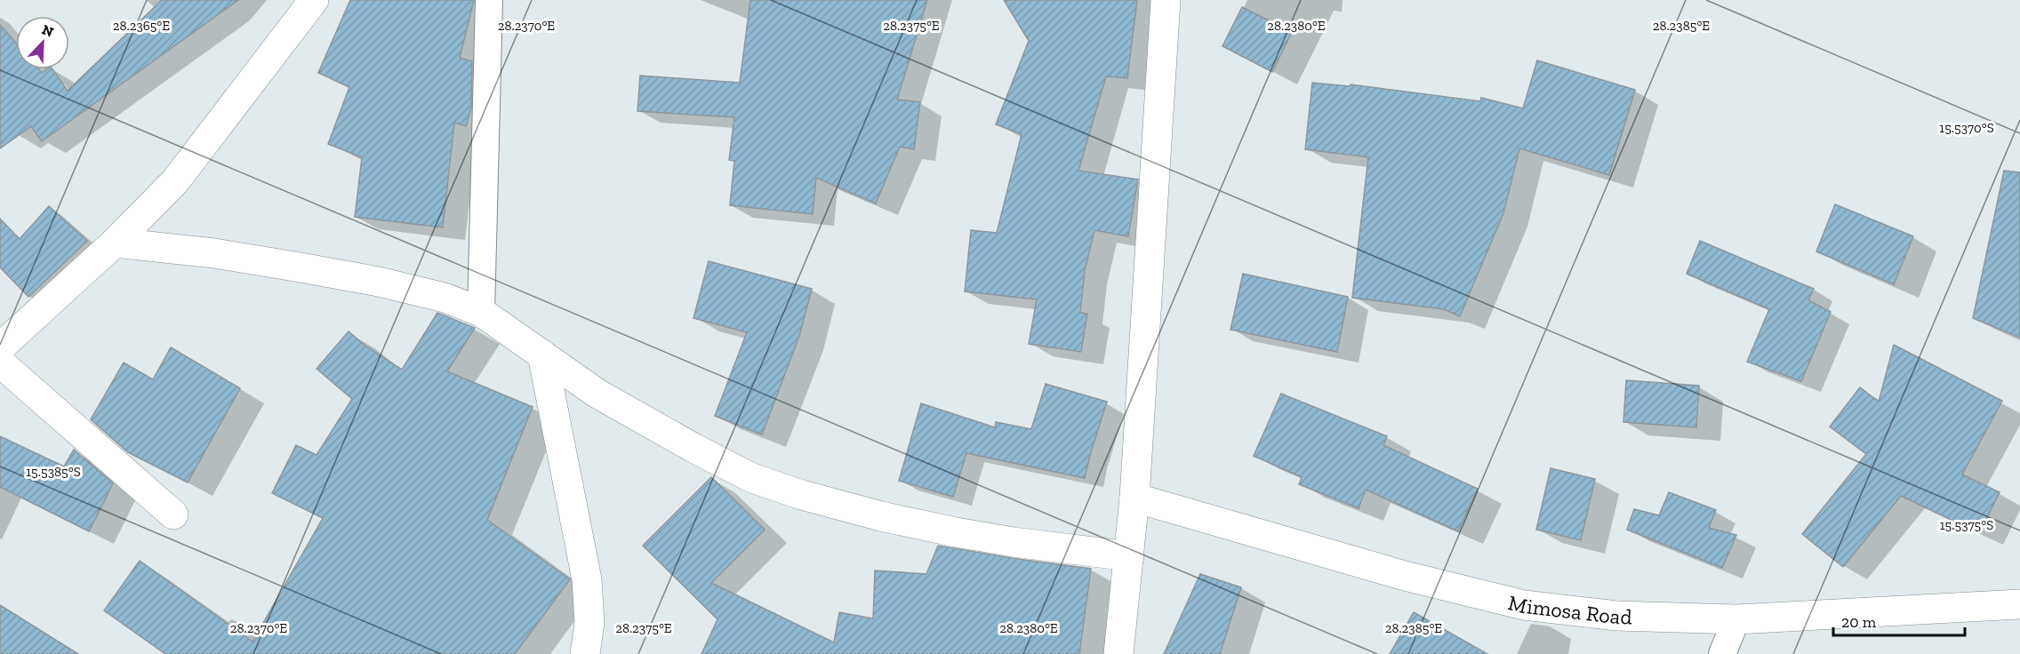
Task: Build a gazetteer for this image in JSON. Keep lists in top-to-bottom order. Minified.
{"streets":{"street":["Mimosa Road"]},"scale_bar":"20 m","north":"top right","coordinates":["28.2365°E","28.2370°E","28.2375°E","28.2380°E","28.2385°E","15.5370°S","15.5385°S","15.5375°S"]}
